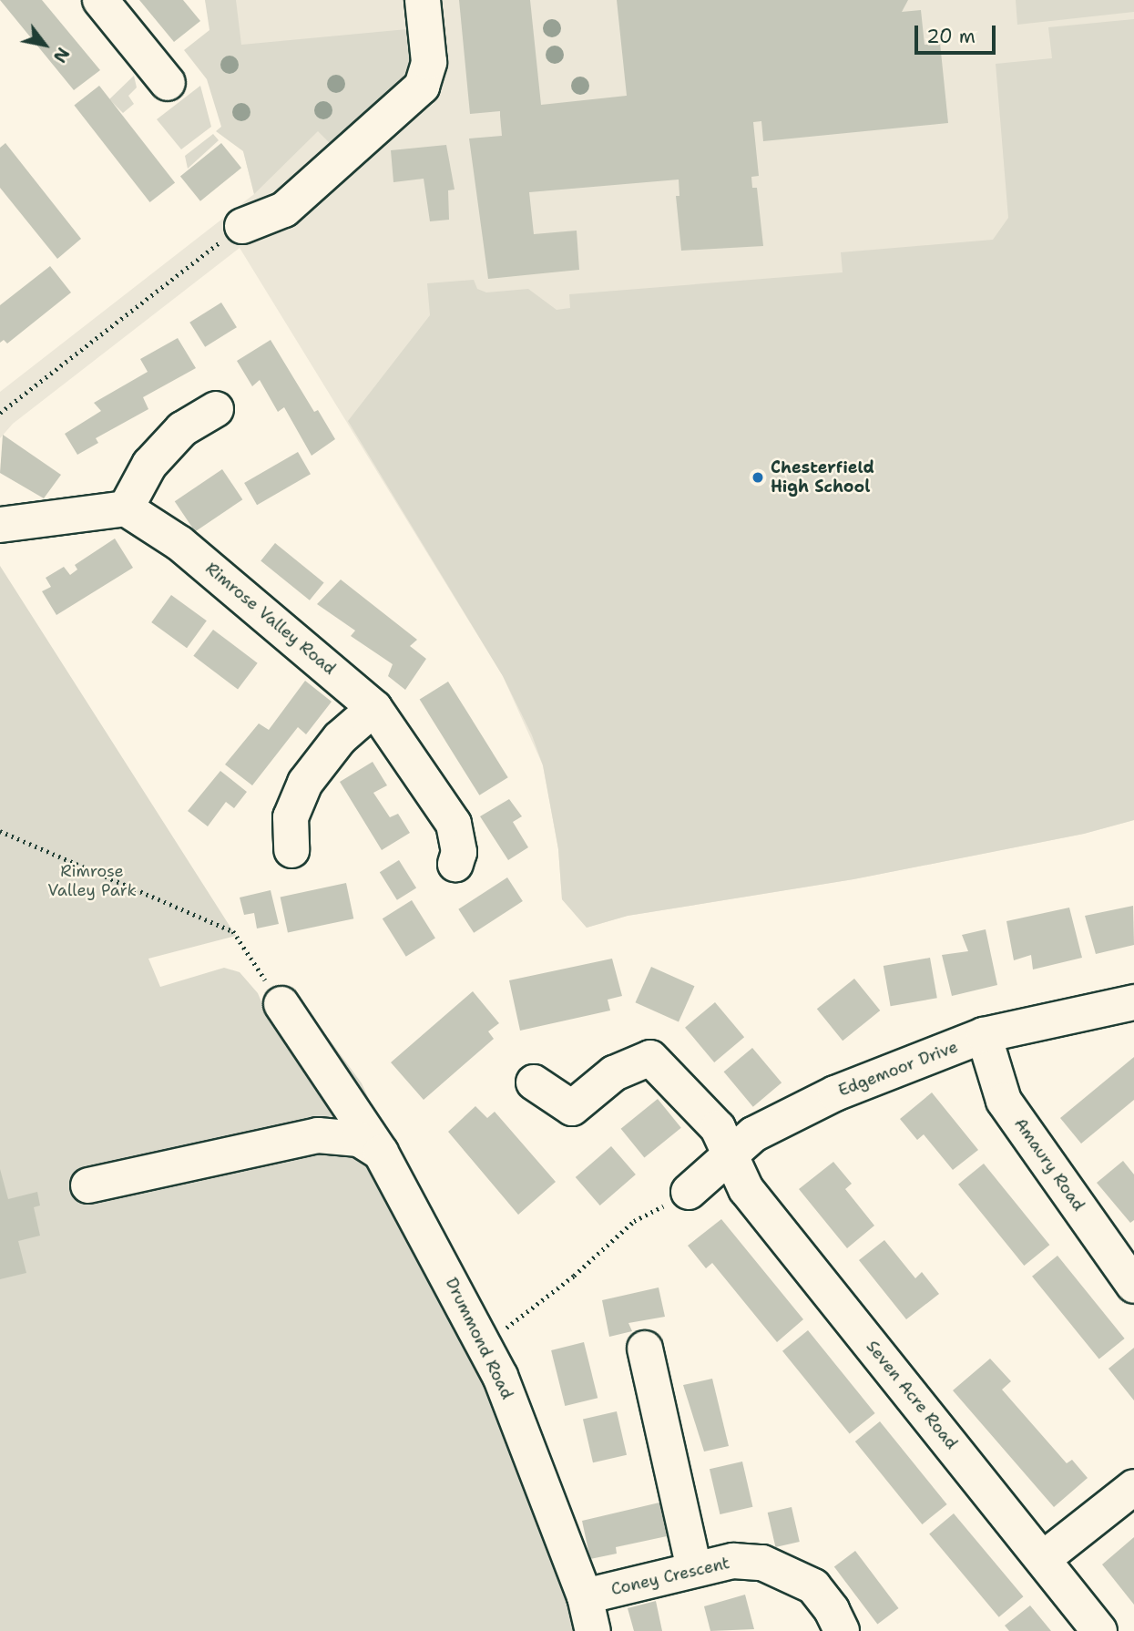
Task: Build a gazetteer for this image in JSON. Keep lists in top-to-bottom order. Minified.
{"streets":{"street":["Rimrose Valley Road","Edgemoor Drive","Amaury Road","Drummond Road","Seven Acre Road","Coney Crescent"]},"crossings":[["Edgemoor Drive","Amaury Road"],["Edgemoor Drive","Seven Acre Road"],["Drummond Road","Coney Crescent"]],"parks":["Rimrose Valley Park"],"places":["Chesterfield High School"],"scale_bar":"20 m","north":"bottom right"}
